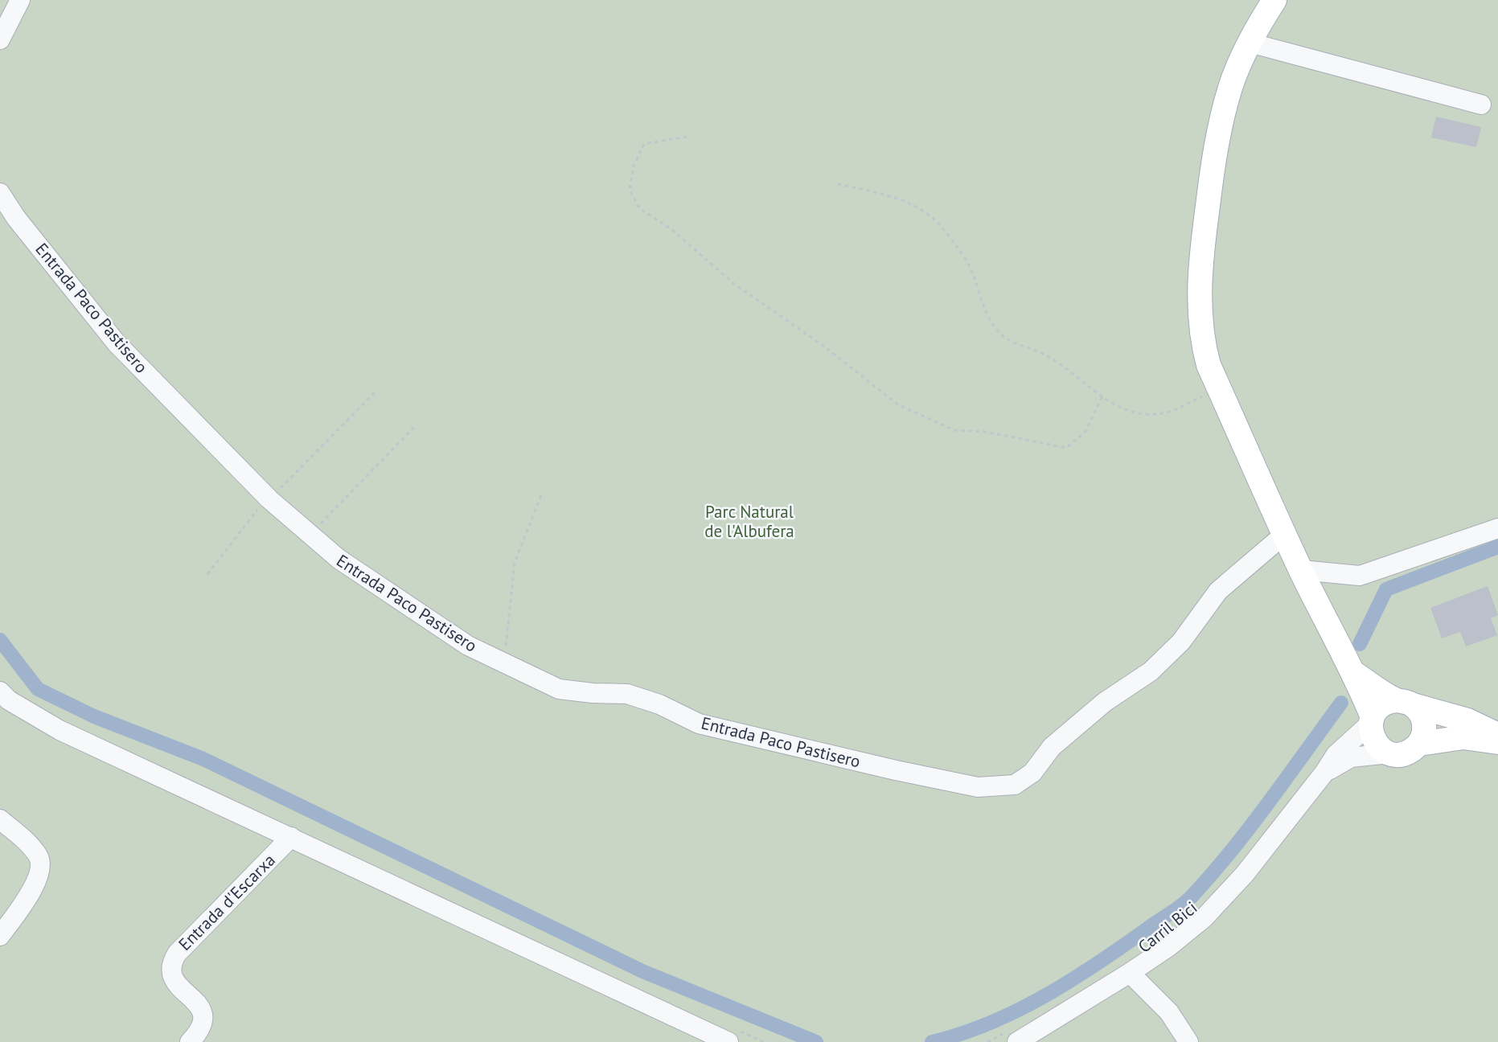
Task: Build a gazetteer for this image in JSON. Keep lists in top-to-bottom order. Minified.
{"streets":{"street":["Entrada Paco Pastisero","Entrada d'Escarxa"]},"parks":["Parc Natural de l'Albufera"]}
